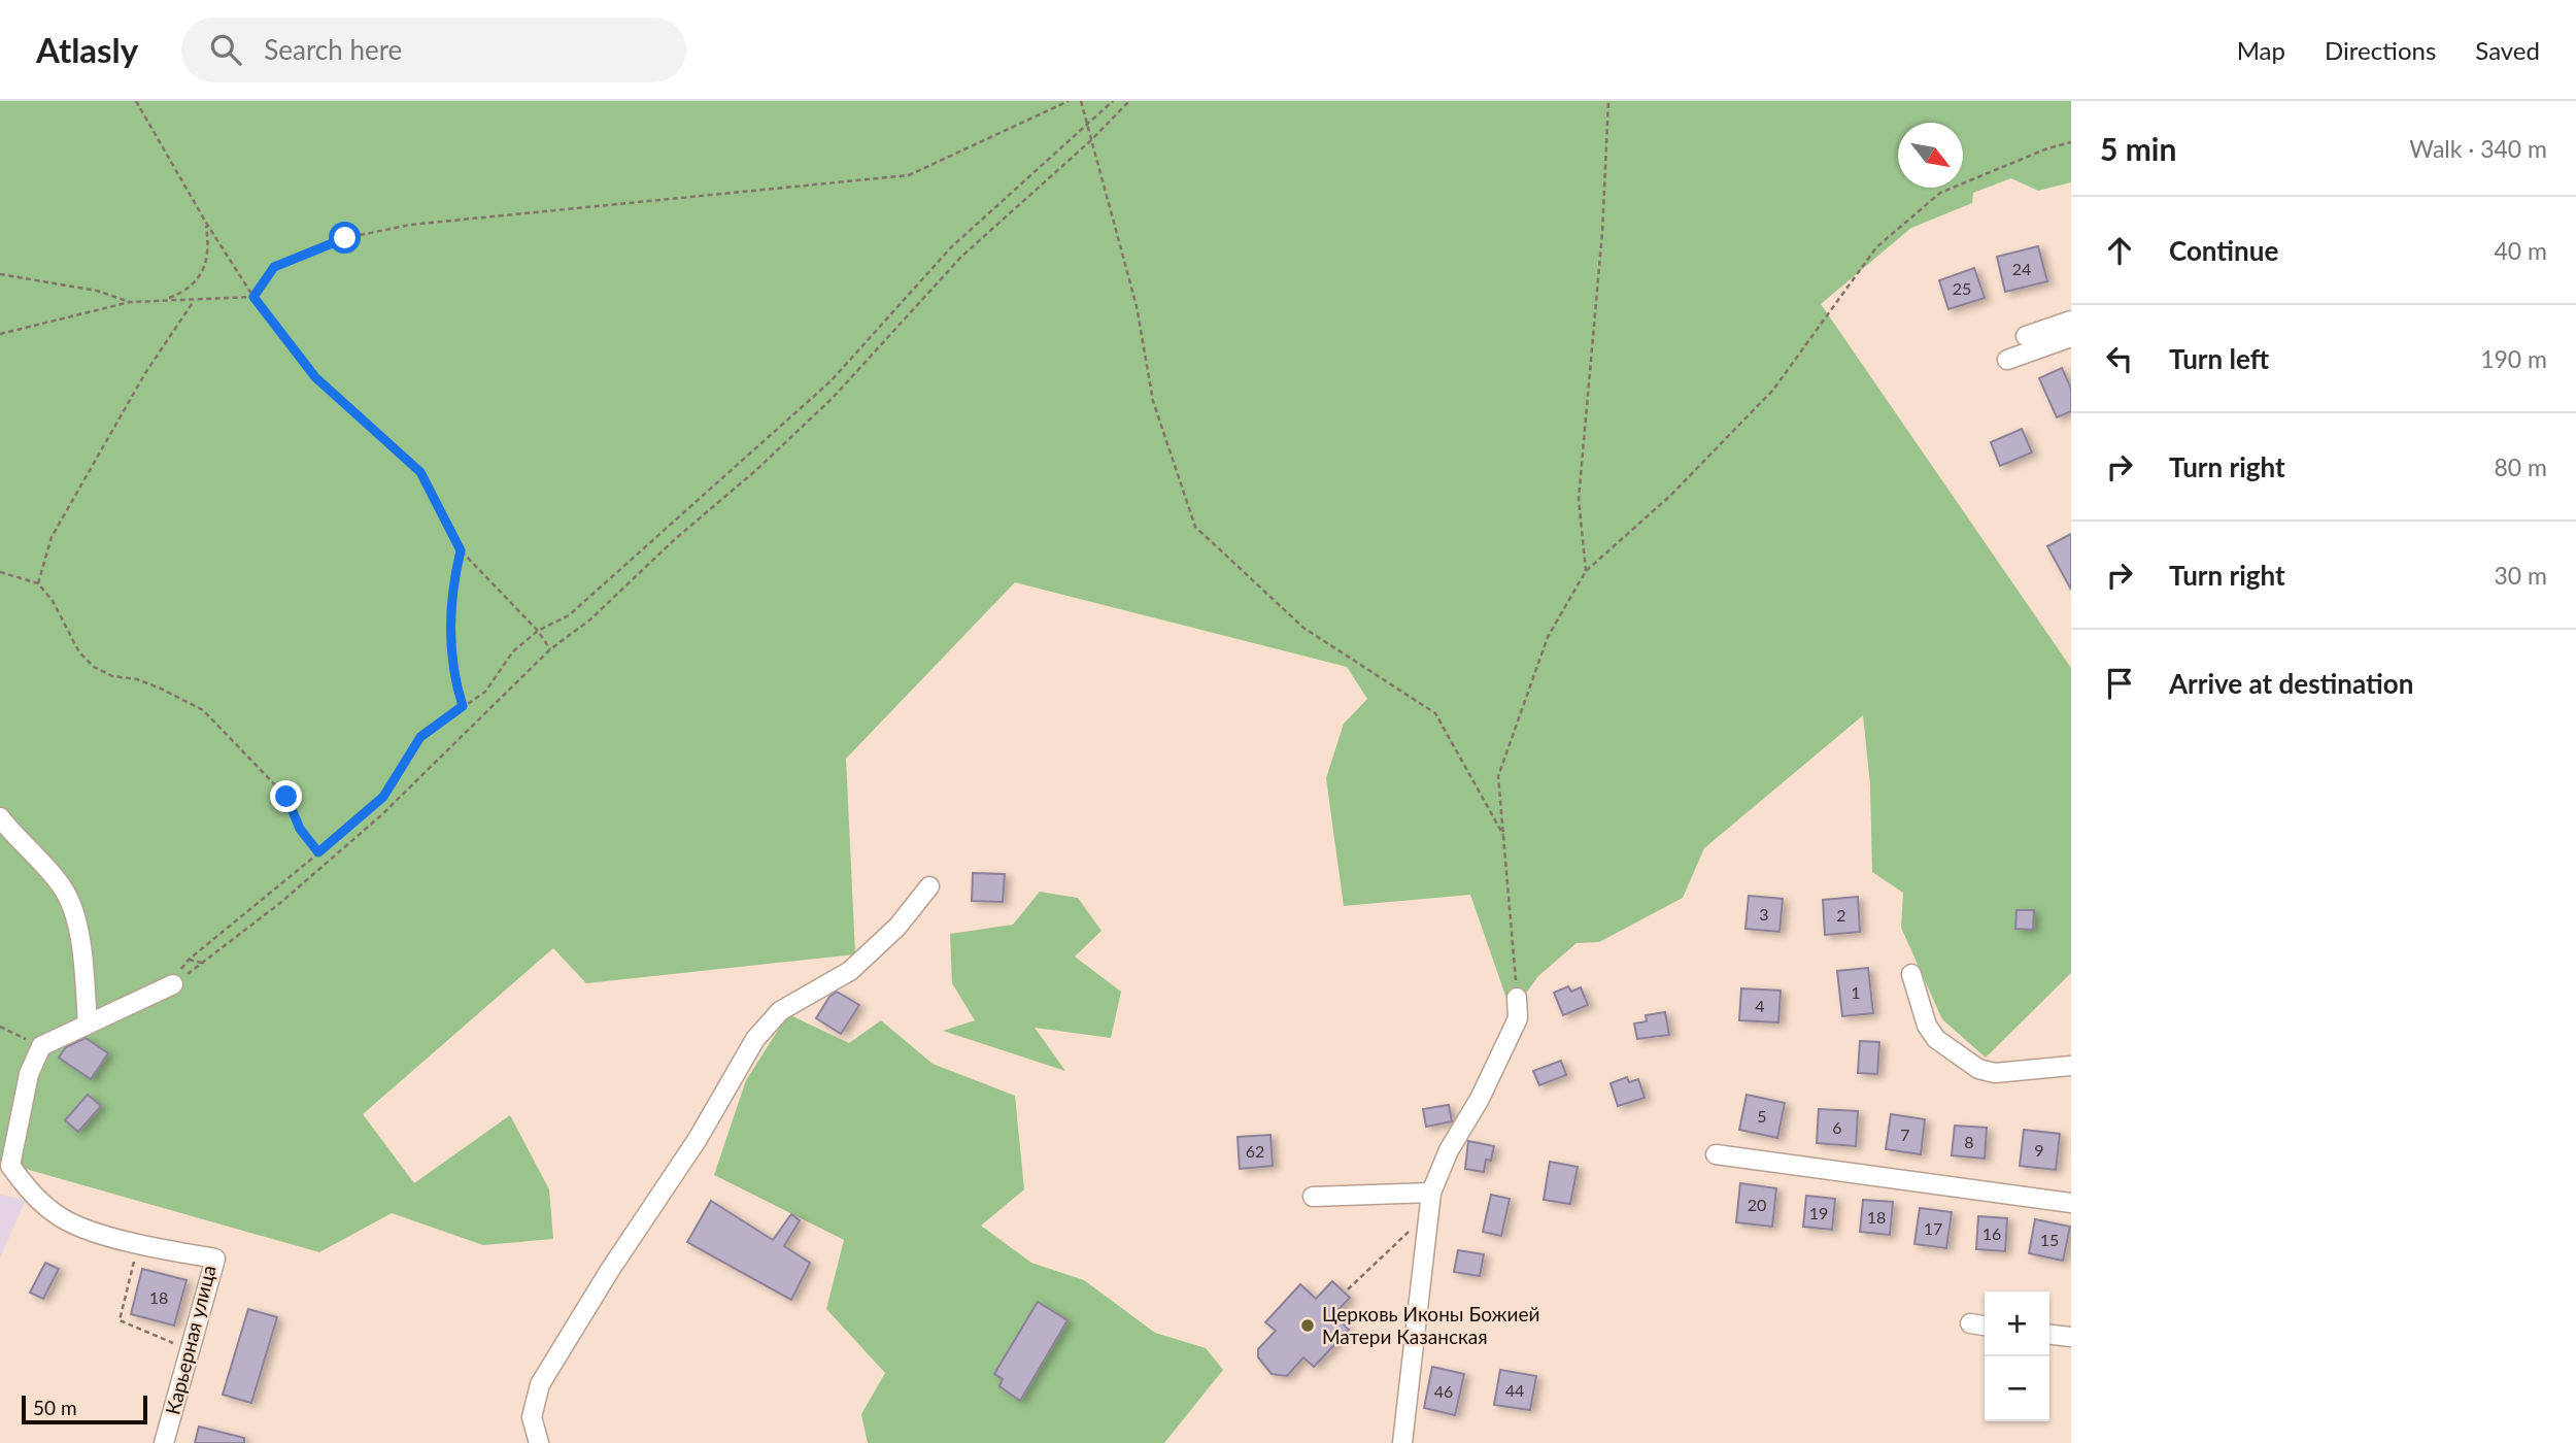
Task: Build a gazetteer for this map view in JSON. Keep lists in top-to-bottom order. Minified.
{"streets":{"street":["Карьерная улица"]},"places":["Церковь Иконы Божией Матери Казанская"],"house_numbers":["24","25","3","2","1","4","5","6","7","8","9","62","20","19","18","17","16","15","18","44","46"],"scale_bar":"50 m","north":"bottom right","page":{"header":"Atlasly","search":"Search here","nav":["Map","Directions","Saved"],"heading":["5 min","Walk · 340 m"],"list":[["Continue","40 m"],["Turn left","190 m"],["Turn right","80 m"],["Turn right","30 m"],"Arrive at destination"],"map_buttons":["+","−"],"scale":"50 m"}}
